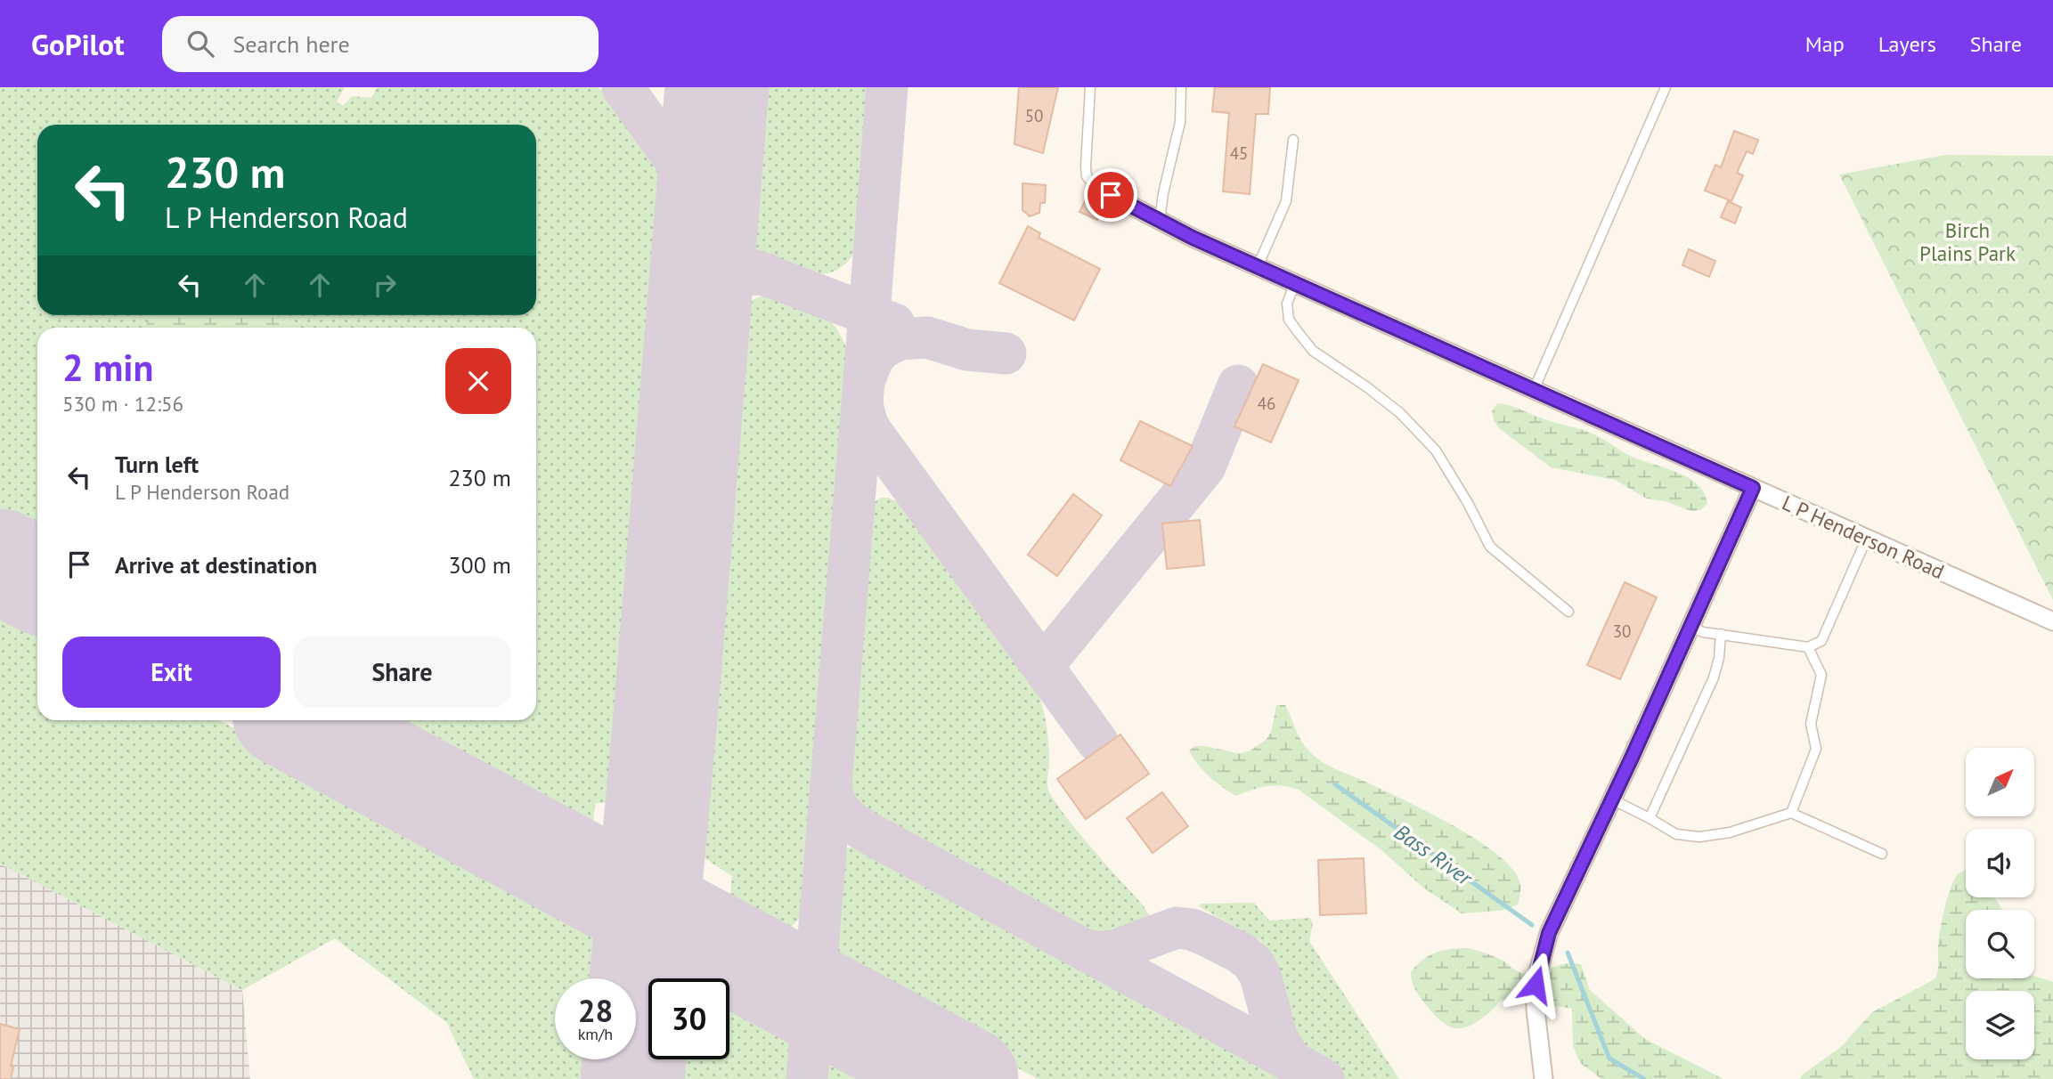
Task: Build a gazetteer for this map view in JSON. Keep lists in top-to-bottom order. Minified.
{"streets":{"street":["L P Henderson Road"]},"water":["Bass River"],"parks":["Birch Plains Park"],"house_numbers":["50","45","46","30"],"north":"top right","page":{"header":"GoPilot","search":"Search here","nav":["Map","Layers","Share"],"turn":["230 m","L P Henderson Road"],"heading":["2 min","530 m · 12:56"],"list":[{"name":"Turn left","note":"L P Henderson Road","value":"230 m"},{"name":"Arrive at destination","value":"300 m"}],"buttons":["Exit","Share"],"speed":"28 km/h","limit":"30"}}
